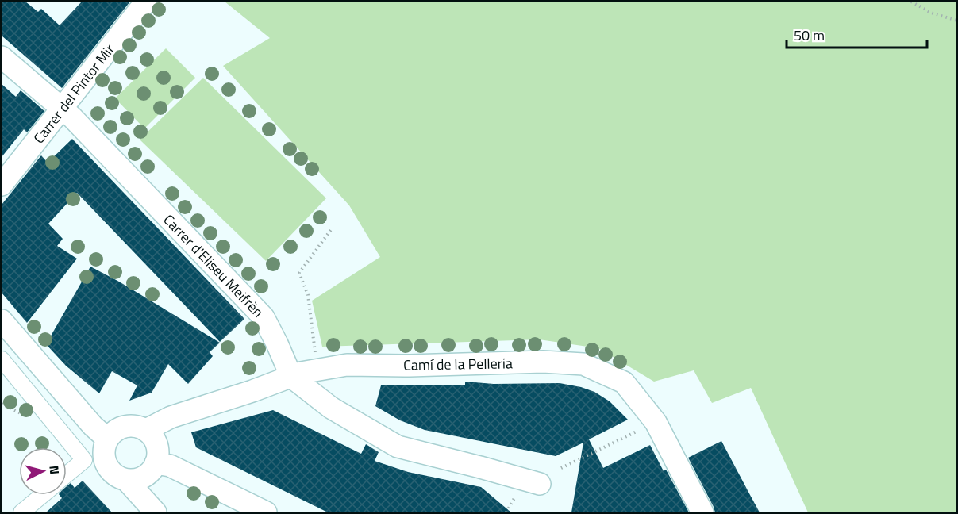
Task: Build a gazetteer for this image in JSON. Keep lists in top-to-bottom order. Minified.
{"streets":{"street":["Carrer del Pintor Mir","Carrer d'Eliseu Meifrèn","Camí de la Pelleria"]},"crossings":[["Carrer del Pintor Mir","Carrer d'Eliseu Meifrèn"],["Carrer d'Eliseu Meifrèn","Camí de la Pelleria"]],"scale_bar":"50 m","north":"right"}
